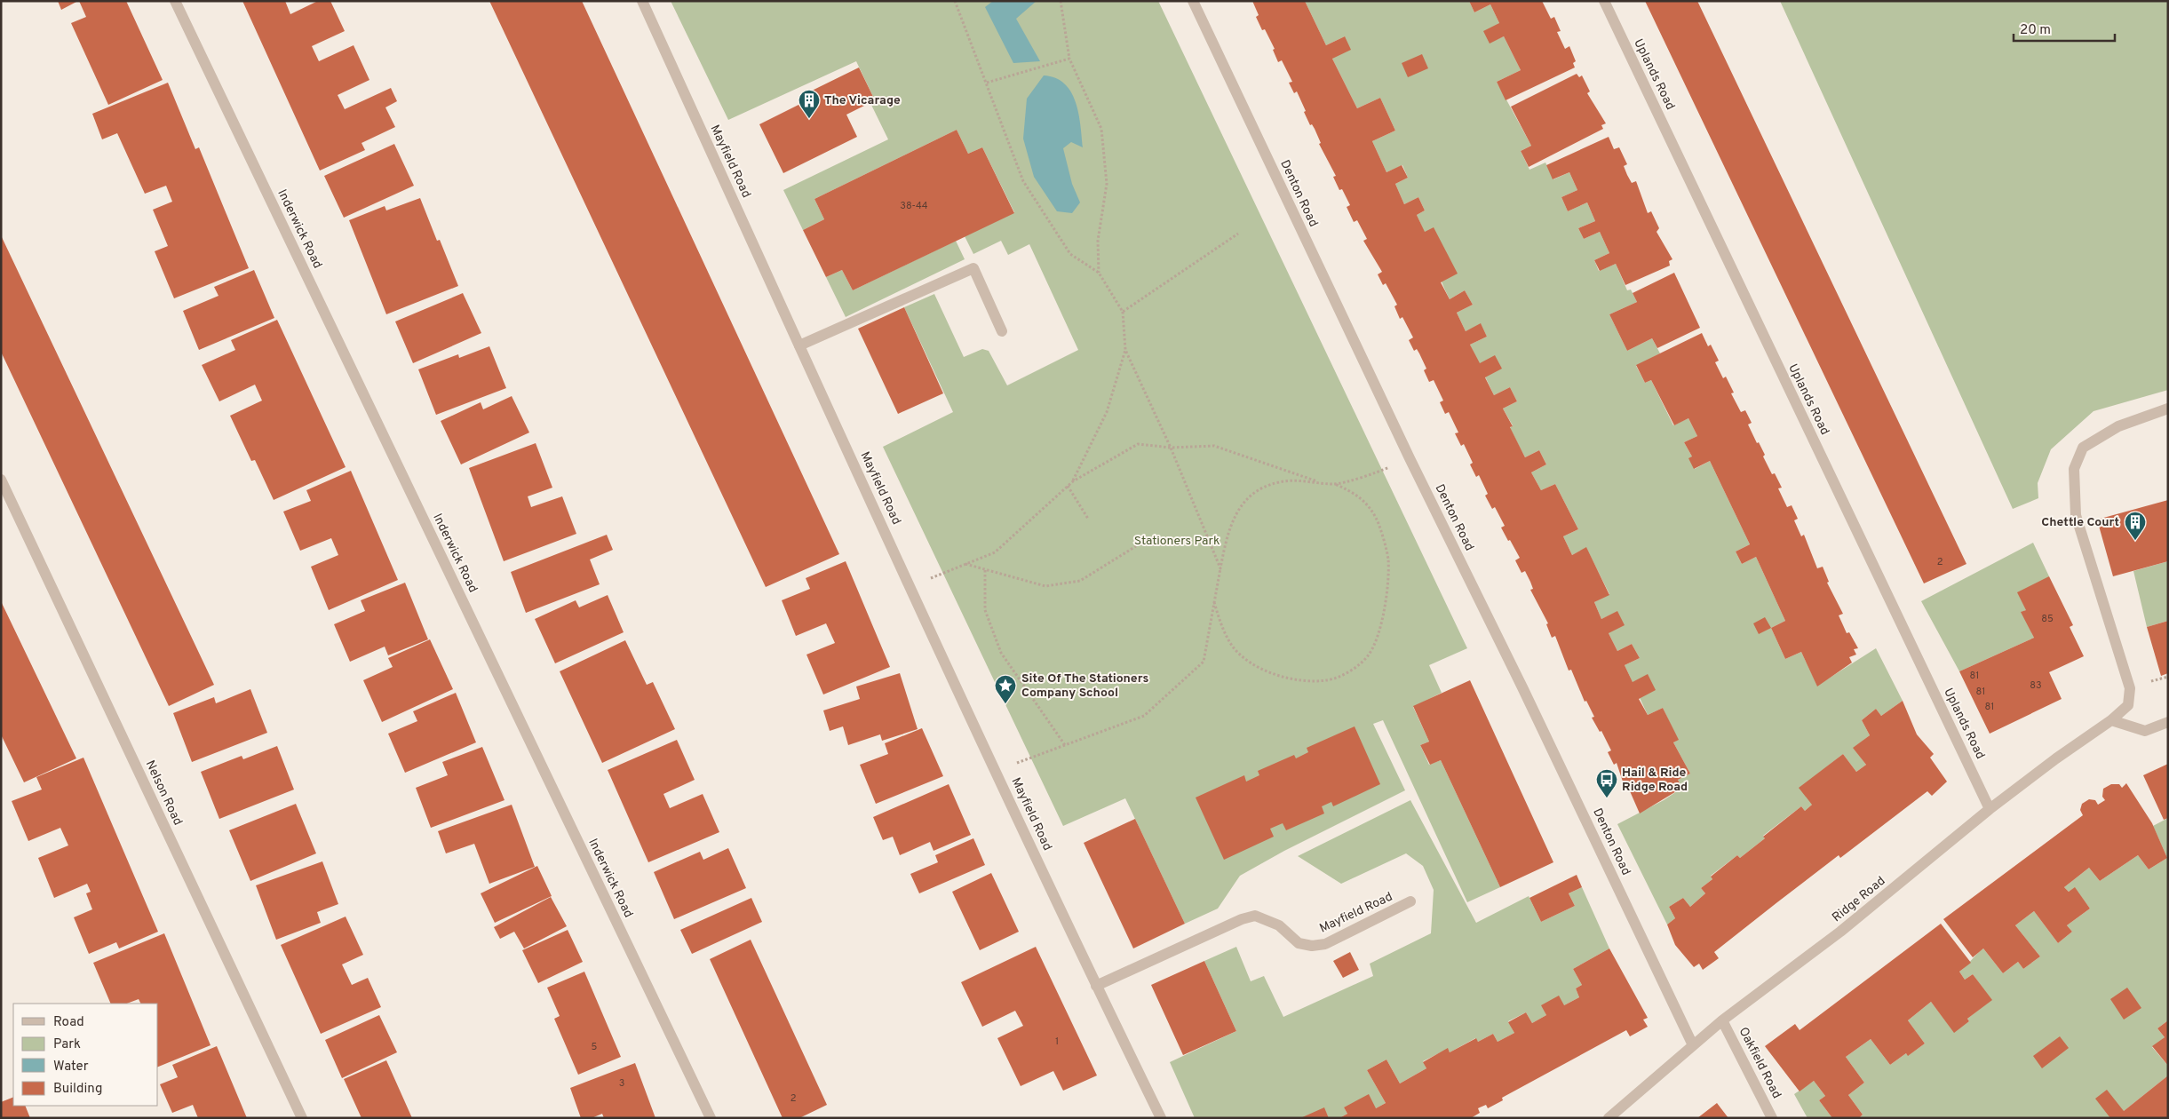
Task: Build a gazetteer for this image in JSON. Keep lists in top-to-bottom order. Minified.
{"streets":{"street":["Uplands Road","Mayfield Road","Denton Road","Inderwick Road","Nelson Road","Ridge Road","Oakfield Road"]},"crossings":[["Uplands Road","Ridge Road"],["Denton Road","Ridge Road"],["Ridge Road","Oakfield Road"]],"parks":["Stationers Park"],"places":{"building":["The Vicarage","Chettle Court"],"place":["Site Of The Stationers Company School"],"bus stop":["Hail & Ride Ridge Road"]},"house_numbers":["38-44","2","85","81","83","81","81","1","5","3","2"],"legend":["Road","Park","Water","Building"],"scale_bar":"20 m"}
